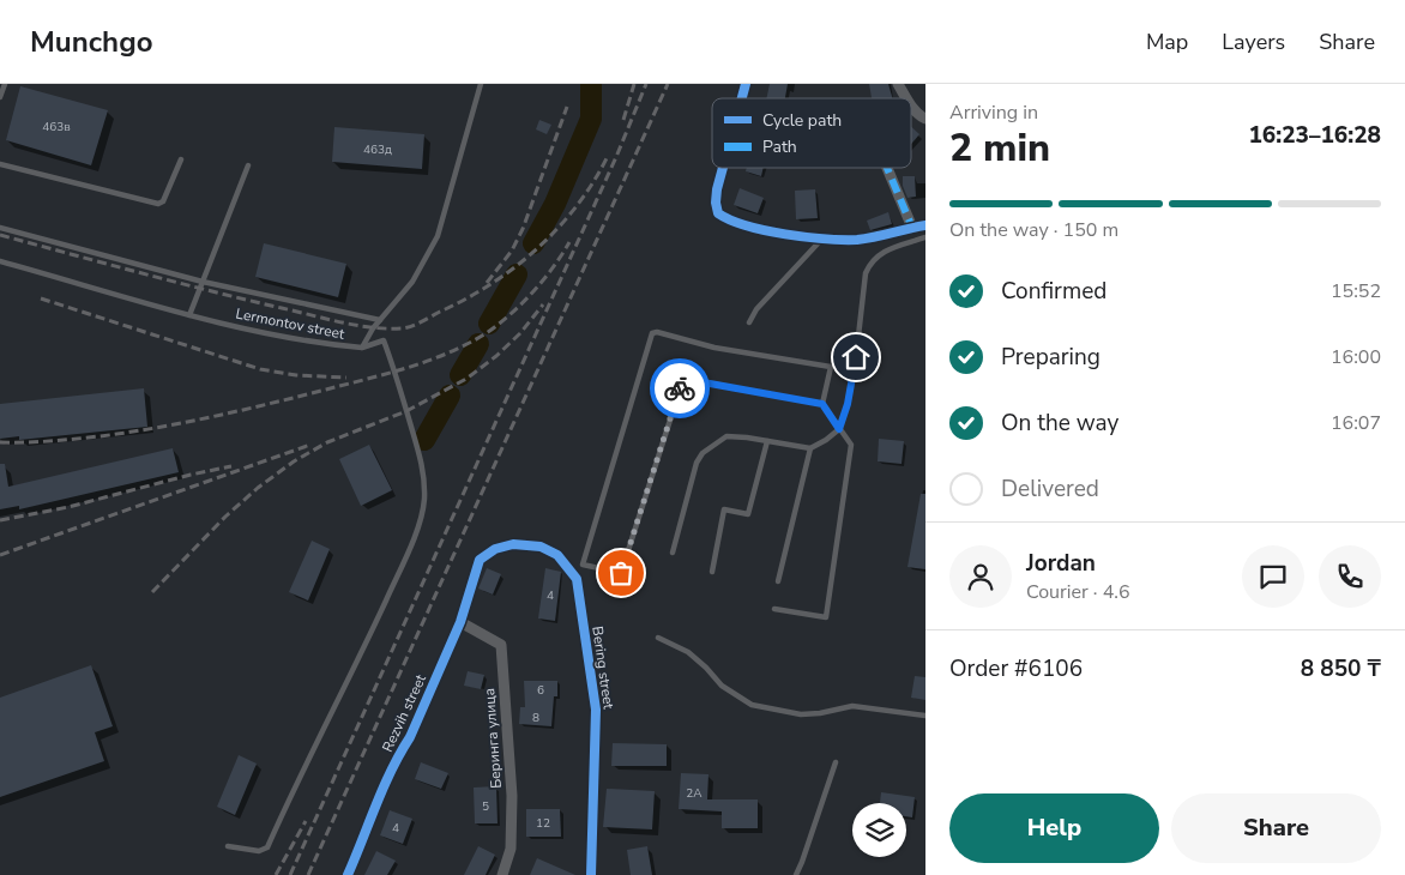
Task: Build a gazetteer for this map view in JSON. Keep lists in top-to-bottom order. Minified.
{"streets":{"street":["Bering street","Rezvih street","Беринга улица"],"lane":["Lermontov street"]},"crossings":[["Bering street","Rezvih street"],["Rezvih street","Беринга улица"]],"house_numbers":["463в","463д","4","6","8","2А","5","12","4"],"legend":["Cycle path","Path"],"page":{"header":"Munchgo","nav":["Map","Layers","Share"],"heading":["2 min","Arriving in","16:23–16:28"],"panel":["Jordan","Courier · 4.6","Order #6106","8 850 ₸"],"bar":"On the way · 150 m","list":[["Confirmed","15:52"],["Preparing","16:00"],["On the way","16:07"],"Delivered"],"buttons":["Help","Share"]}}
